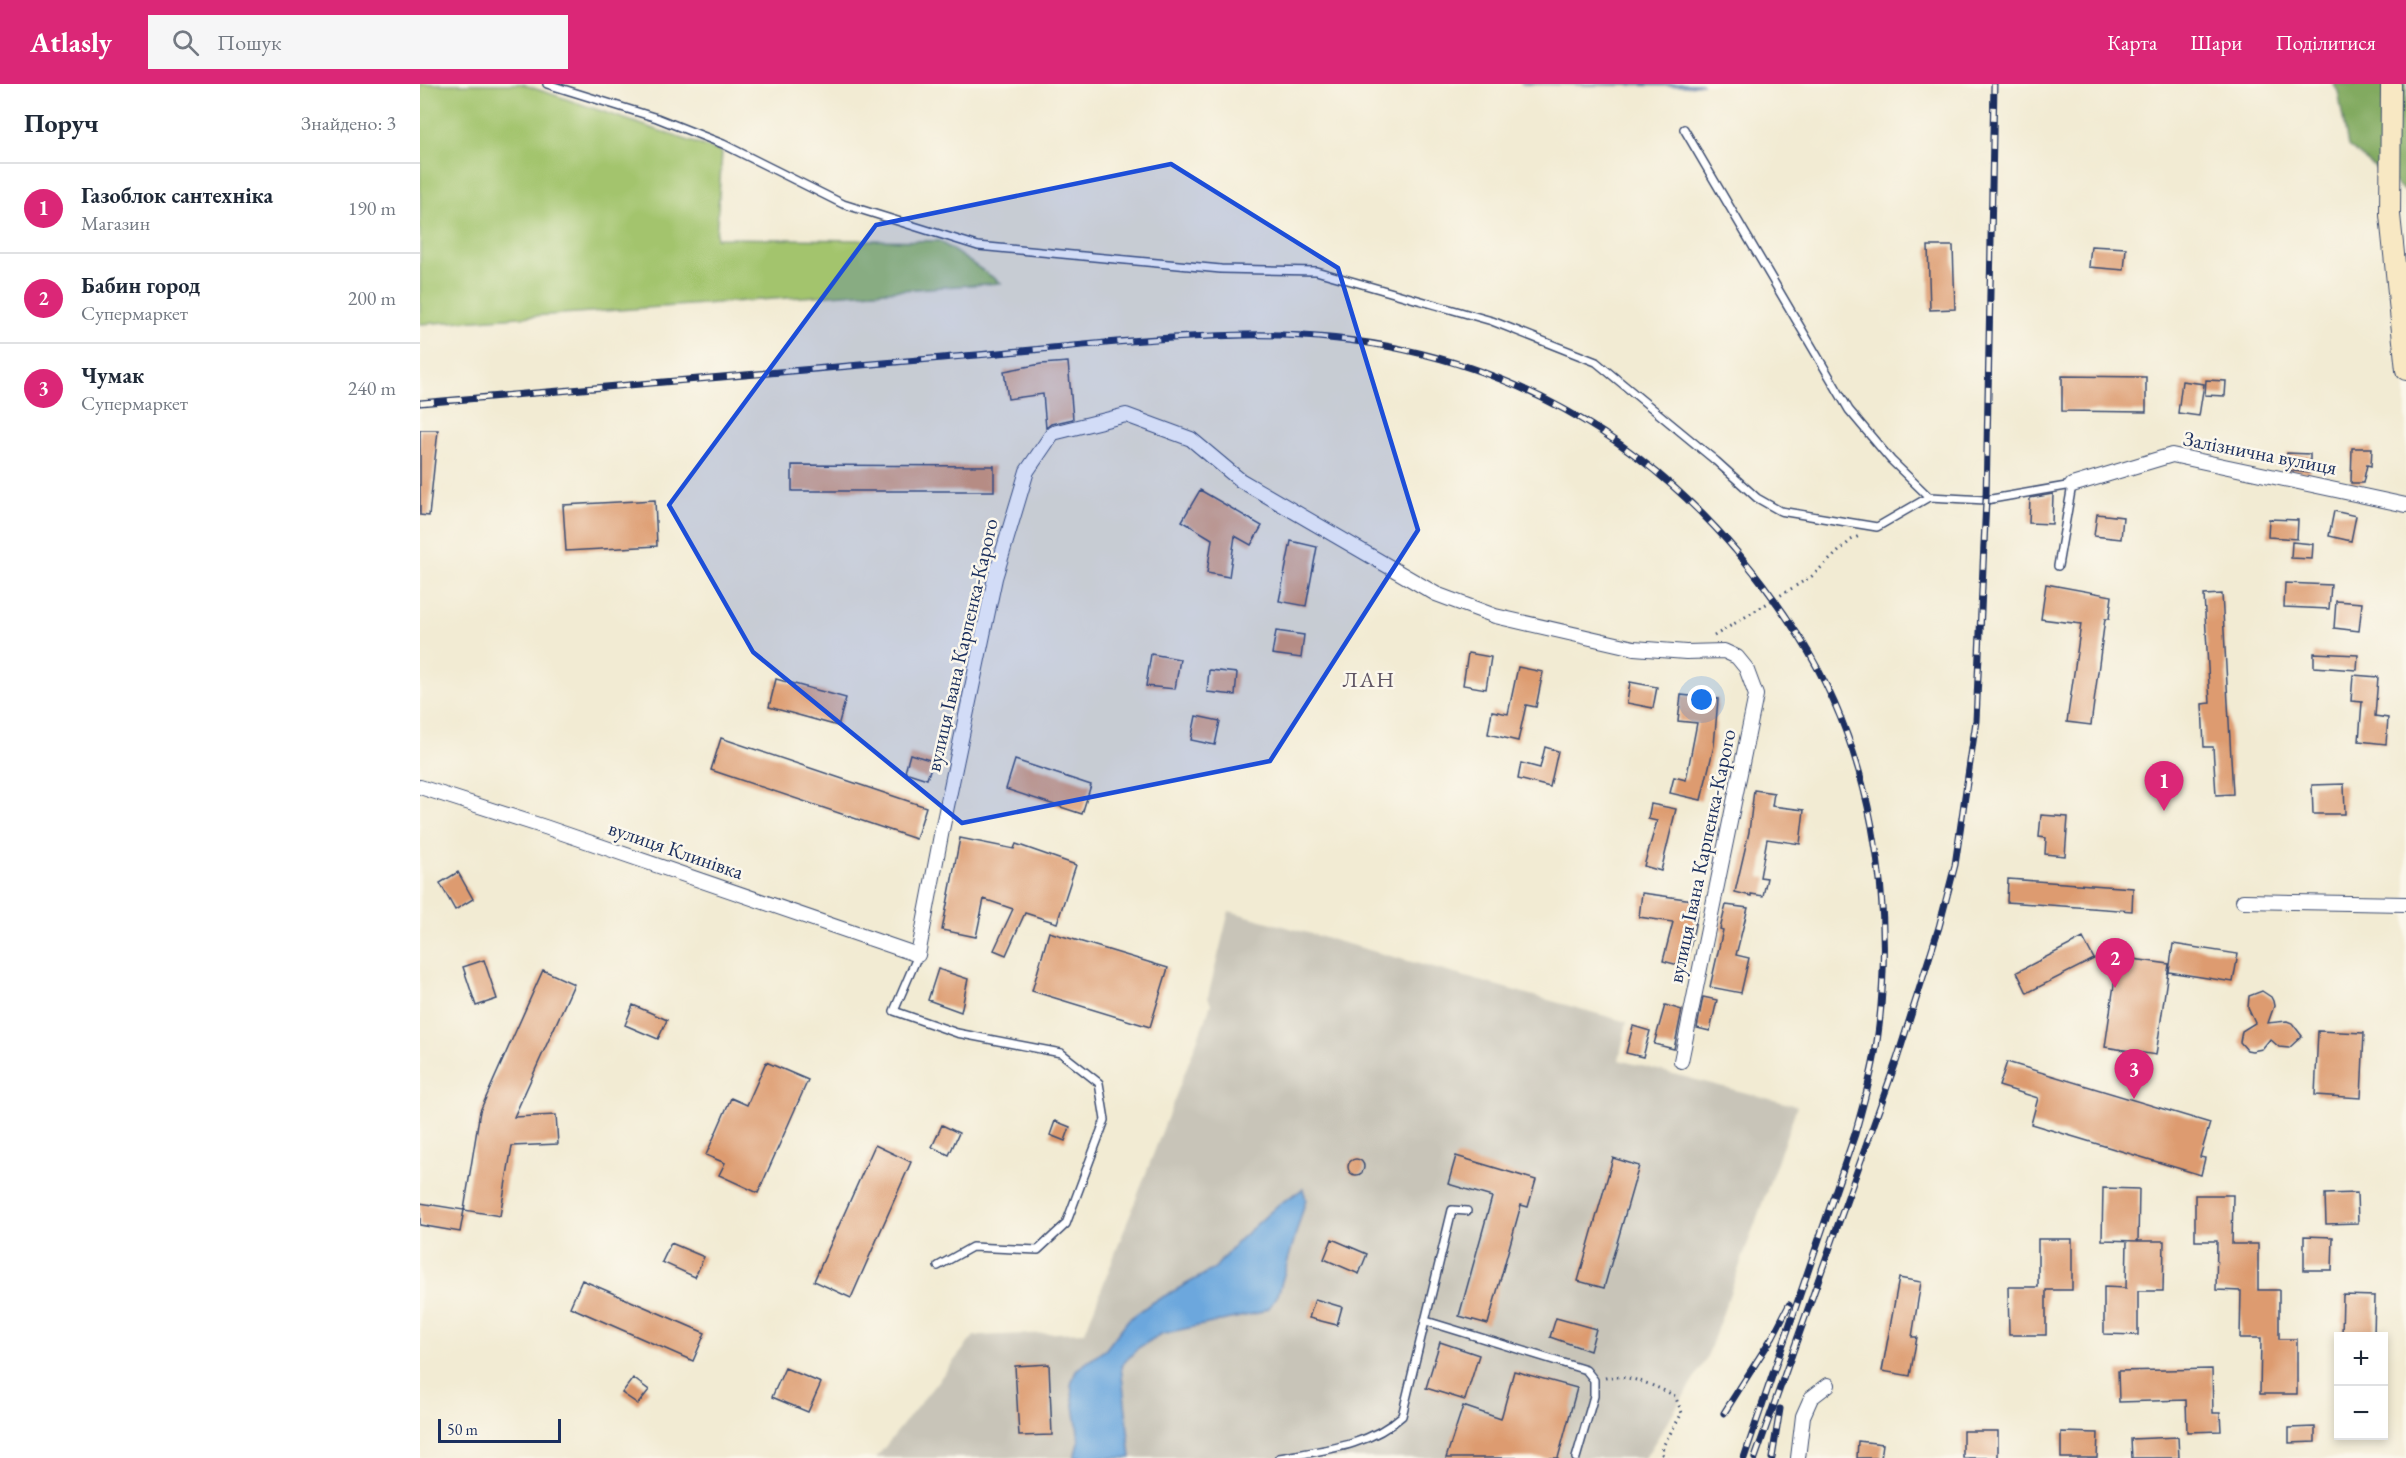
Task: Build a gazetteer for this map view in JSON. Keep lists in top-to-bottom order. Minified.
{"streets":{"street":["Залізнична вулиця","вулиця Івана Карпенка-Карого","вулиця Клинівка"]},"crossings":[["вулиця Івана Карпенка-Карого","вулиця Клинівка"]],"districts":["ЛАН"],"scale_bar":"50 m","page":{"header":"Atlasly","search":"Пошук","nav":["Карта","Шари","Поділитися"],"heading":["Поруч","Знайдено: 3"],"list":[{"mark":"1","name":"Газоблок сантехніка","note":"Магазин","value":"190 m"},{"mark":"2","name":"Бабин город","note":"Супермаркет","value":"200 m"},{"mark":"3","name":"Чумак","note":"Супермаркет","value":"240 m"}],"pins":["1","2","3"],"map_buttons":["+","−"],"scale":"50 m"}}
